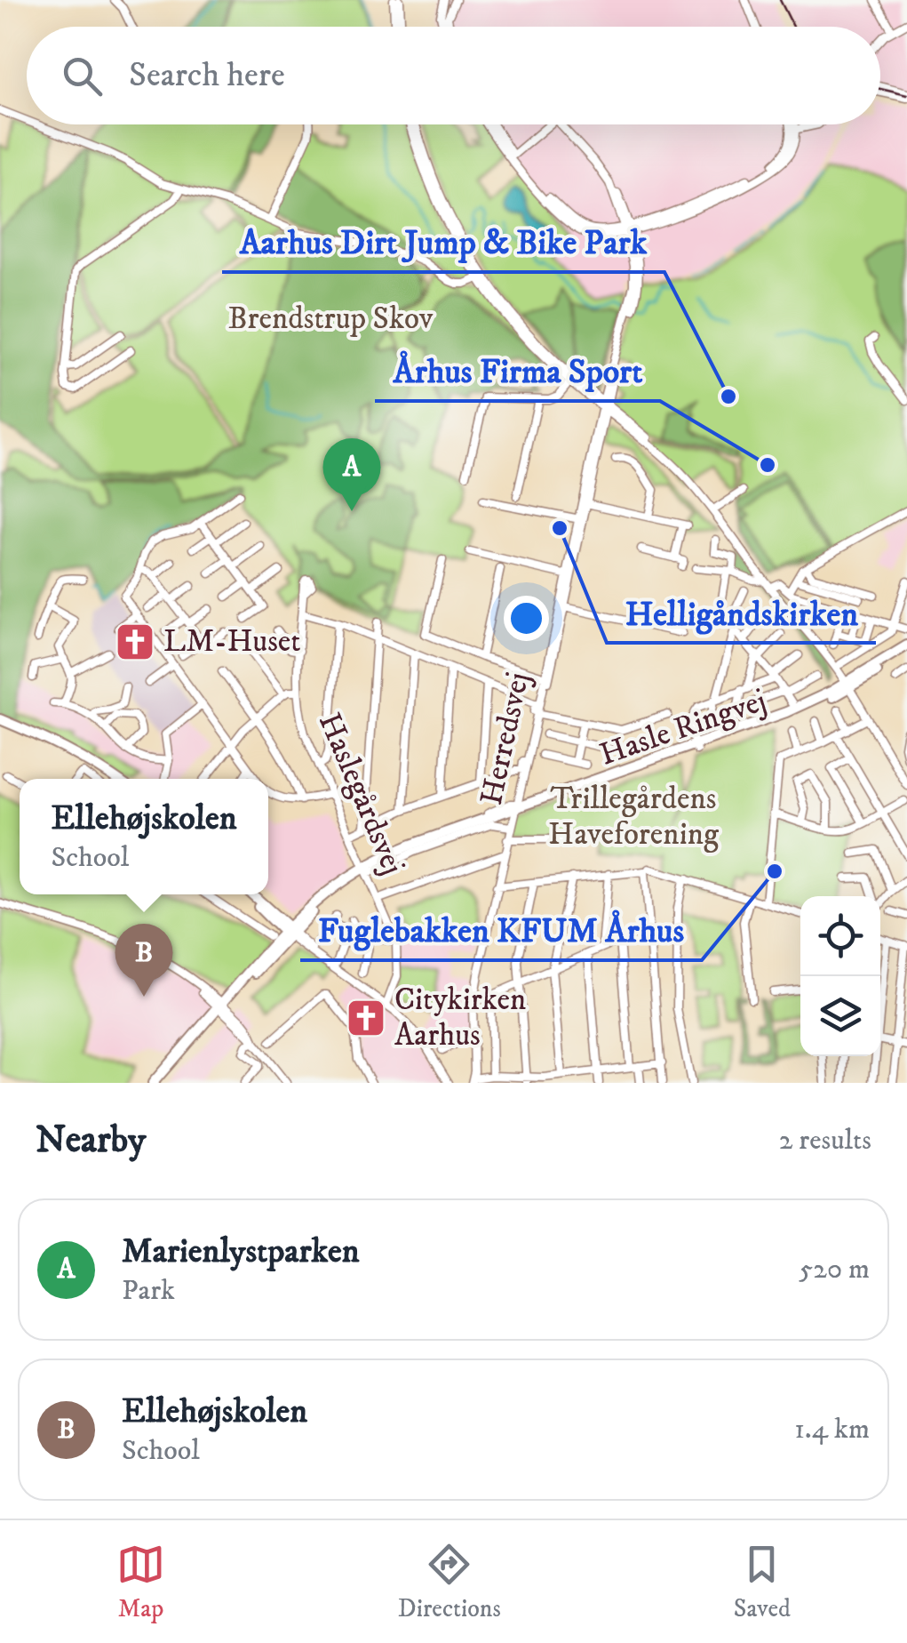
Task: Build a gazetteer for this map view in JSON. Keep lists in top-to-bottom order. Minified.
{"streets":{"main road":["Hasle Ringvej"],"street":["Herredsvej","Haslegårdsvej"]},"crossings":[["Hasle Ringvej","Herredsvej"],["Hasle Ringvej","Haslegårdsvej"]],"parks":["Brendstrup Skov","Trillegårdens Haveforening"],"places":{"other":["Aarhus Dirt Jump & Bike Park","Århus Firma Sport","Helligåndskirken","Fuglebakken KFUM Århus"],"church":["LM-Huset","Citykirken Aarhus"]},"page":{"search":"Search here","pins":["A","B"],"popup":["Ellehøjskolen","School"],"heading":["Nearby","2 results"],"list":[{"mark":"A","name":"Marienlystparken","note":"Park","value":"520 m"},{"mark":"B","name":"Ellehøjskolen","note":"School","value":"1.4 km"}],"nav":["Map","Directions","Saved"]}}
